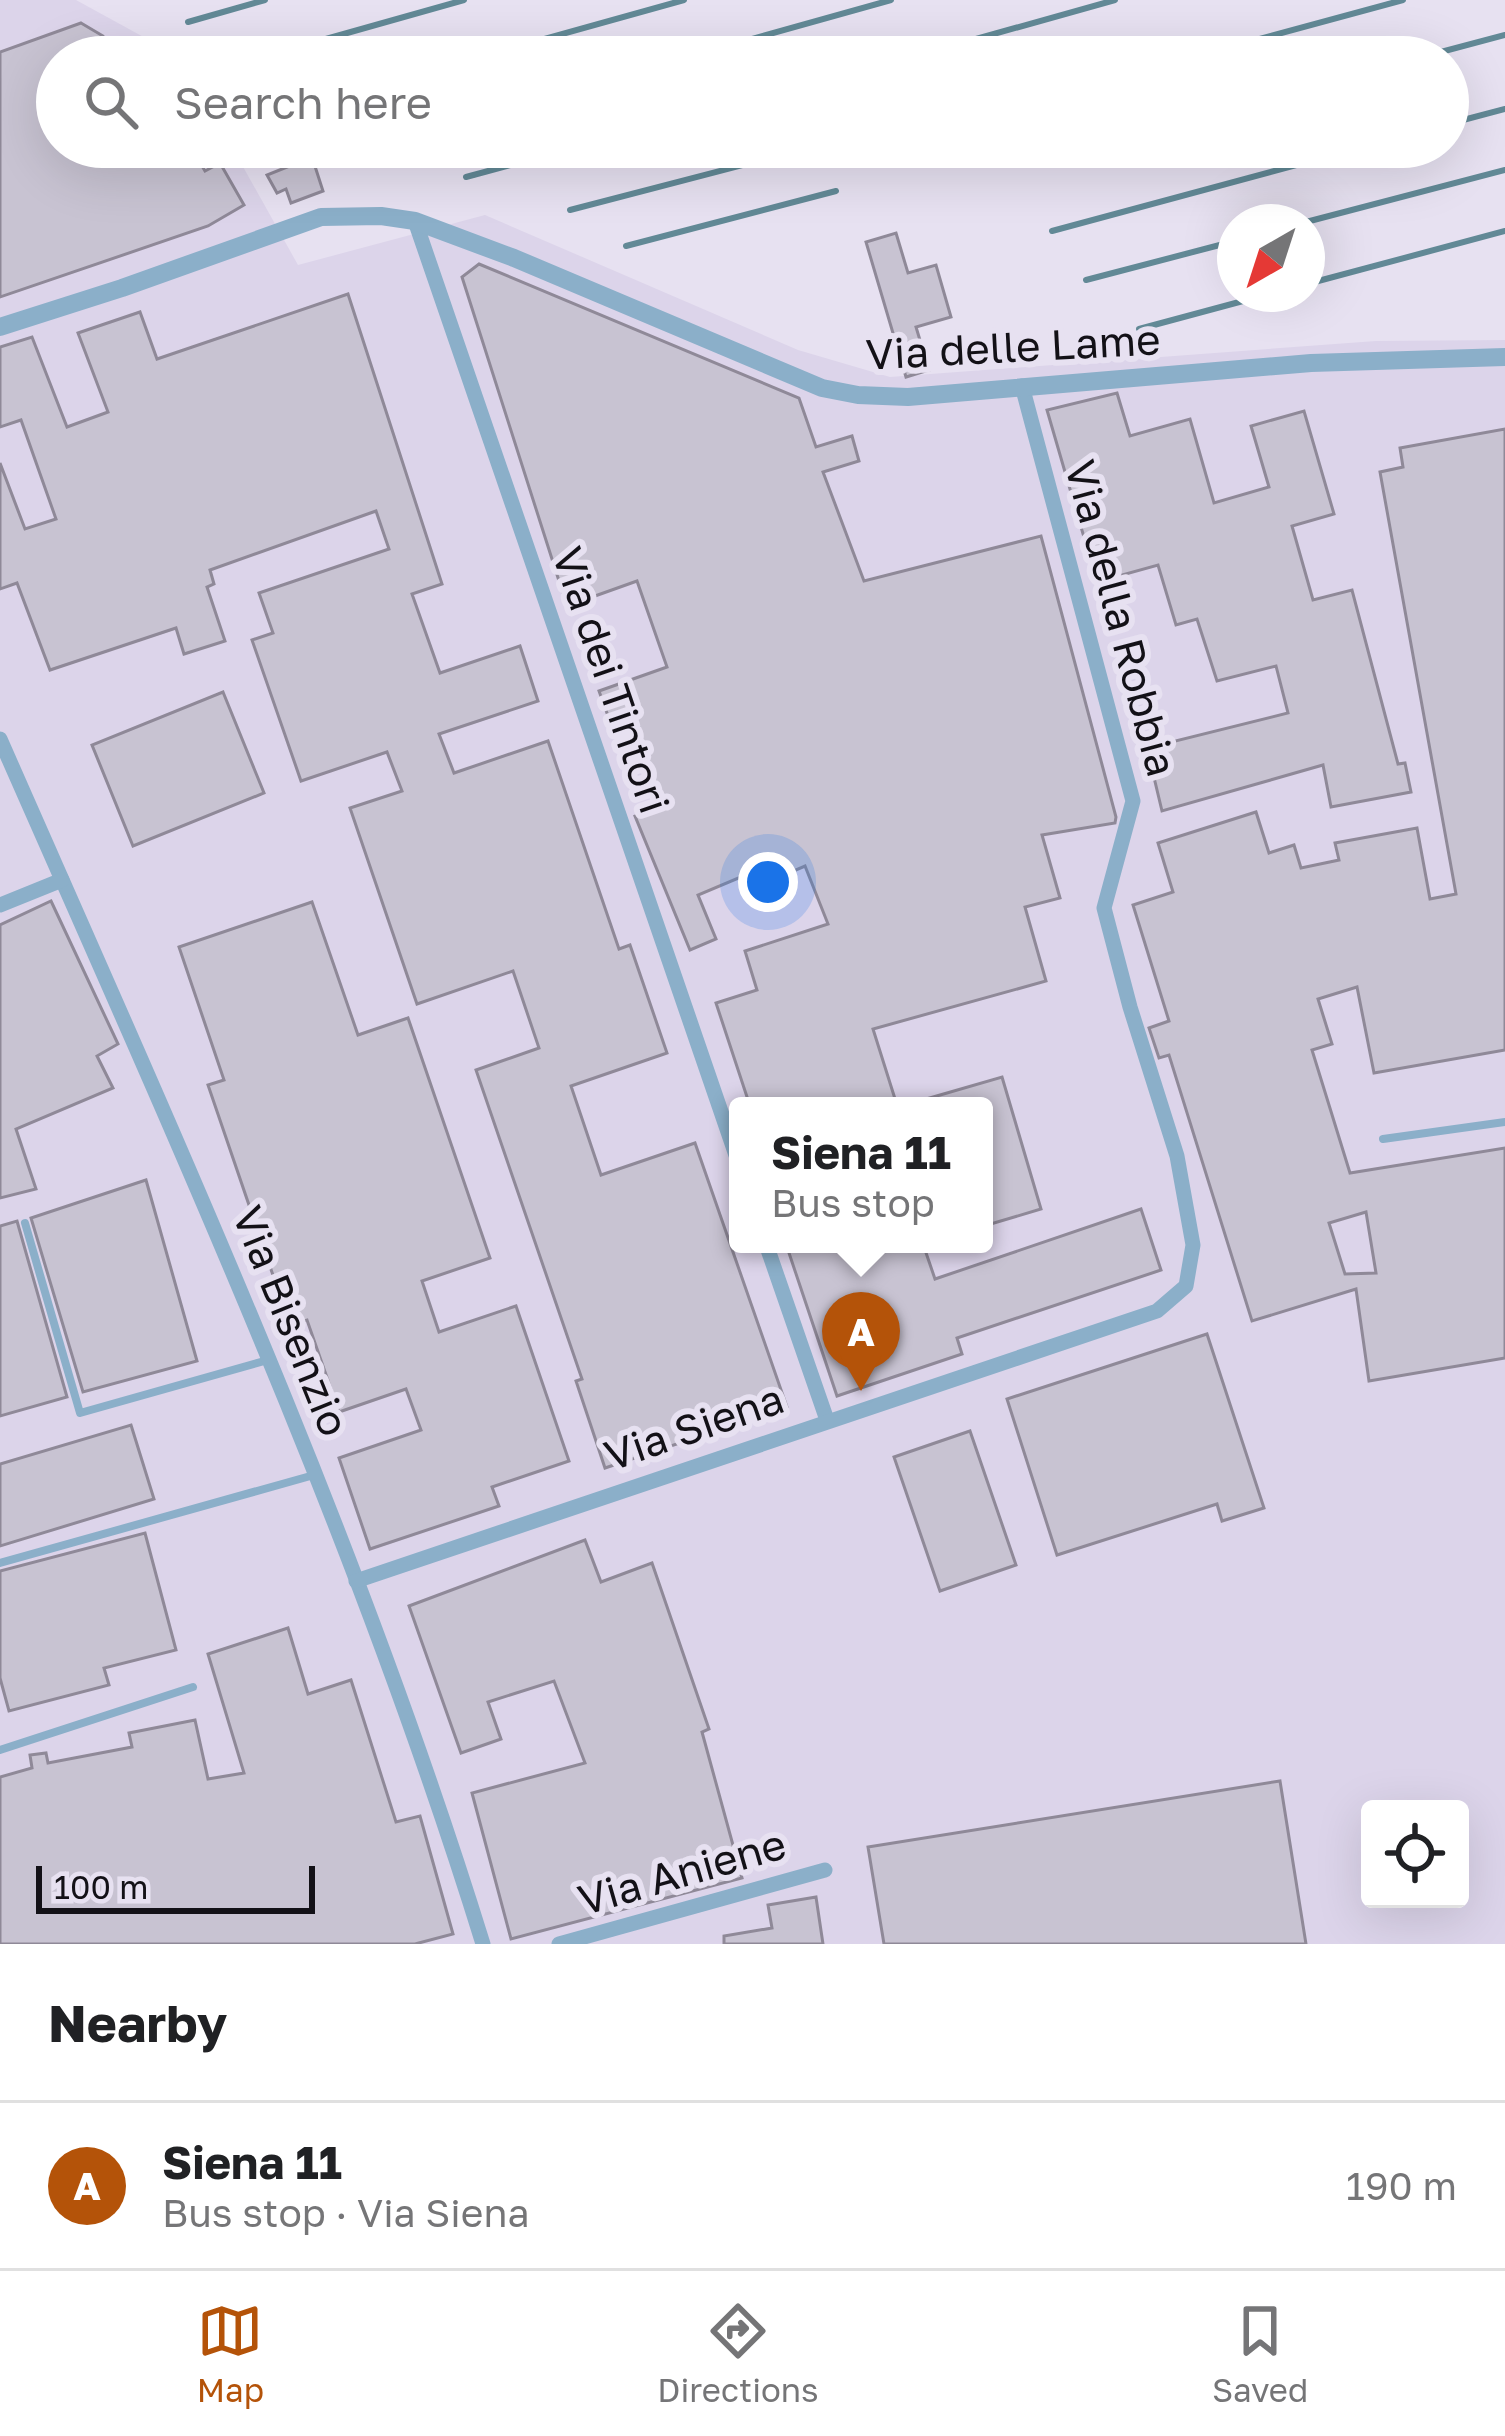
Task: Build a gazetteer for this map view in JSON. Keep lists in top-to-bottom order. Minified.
{"streets":{"street":["Via delle Lame","Via della Robbia","Via dei Tintori","Via Bisenzio","Via Siena","Via Aniene"]},"crossings":[["Via delle Lame","Via della Robbia"],["Via delle Lame","Via dei Tintori"],["Via della Robbia","Via Siena"],["Via Bisenzio","Via Siena"]],"scale_bar":"100 m","north":"bottom left","page":{"search":"Search here","popup":["Siena 11","Bus stop"],"pins":"A","scale":"100 m","heading":"Nearby","list":[{"mark":"A","name":"Siena 11","note":"Bus stop · Via Siena","value":"190 m"}],"nav":["Map","Directions","Saved"]}}
